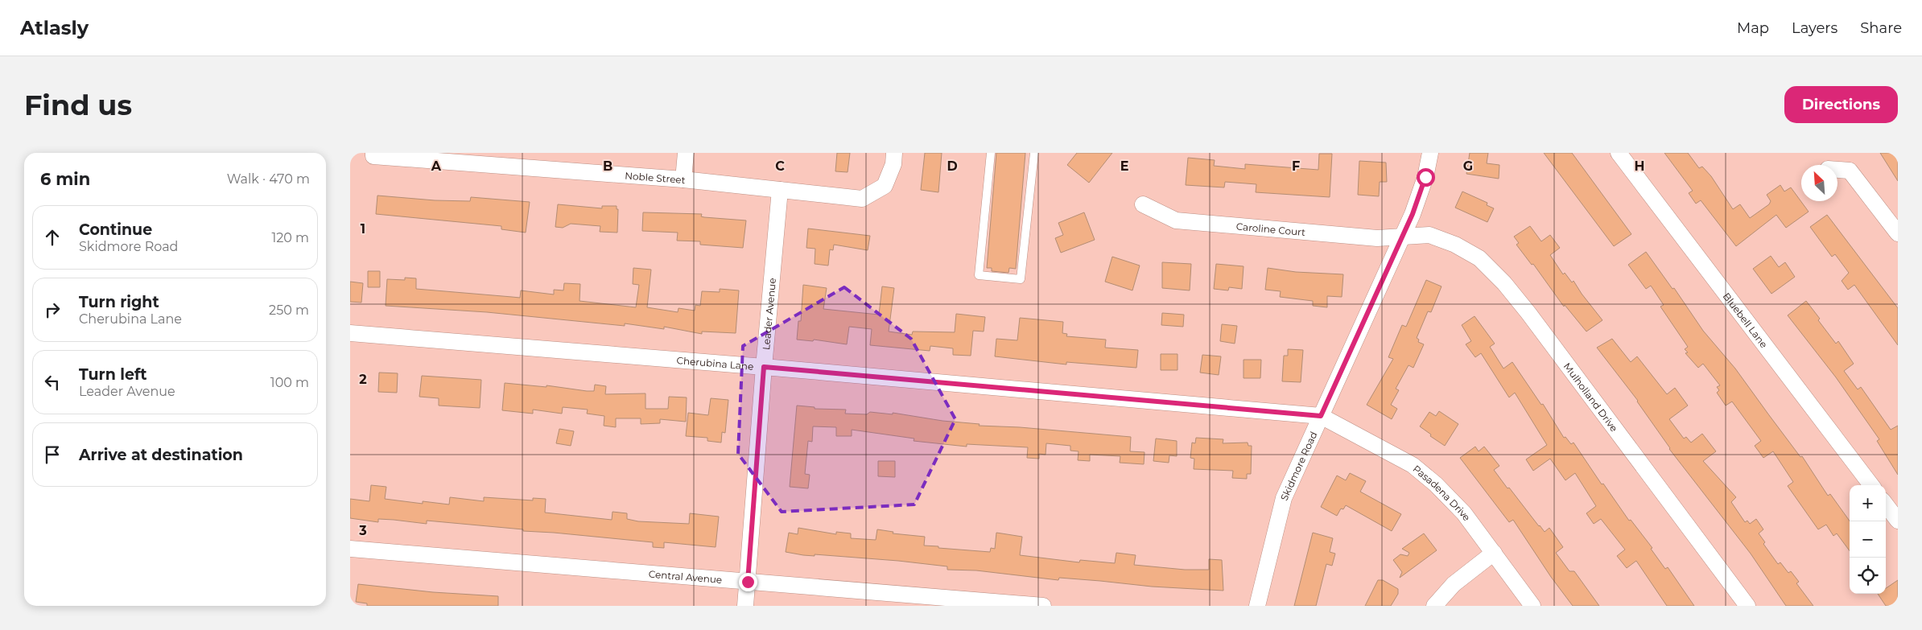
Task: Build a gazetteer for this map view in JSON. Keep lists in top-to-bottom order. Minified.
{"streets":{"street":["Noble Street","Caroline Court","Leader Avenue","Bluebell Lane","Cherubina Lane","Mulholland Drive","Skidmore Road","Pasadena Drive","Central Avenue"]},"crossings":[["Noble Street","Leader Avenue"],["Caroline Court","Mulholland Drive"],["Caroline Court","Skidmore Road"],["Leader Avenue","Cherubina Lane"],["Leader Avenue","Central Avenue"],["Cherubina Lane","Skidmore Road"],["Cherubina Lane","Pasadena Drive"],["Mulholland Drive","Skidmore Road"],["Skidmore Road","Pasadena Drive"]],"north":"top left","page":{"header":"Atlasly","nav":["Map","Layers","Share"],"buttons":"Directions","title":"Find us","heading":["6 min","Walk · 470 m"],"list":[["Continue","Skidmore Road","120 m"],["Turn right","Cherubina Lane","250 m"],["Turn left","Leader Avenue","100 m"],"Arrive at destination"],"map_buttons":["+","−"]},"grid":{"columns":["A","B","C","D","E","F","G","H"],"rows":["1","2","3"]}}
